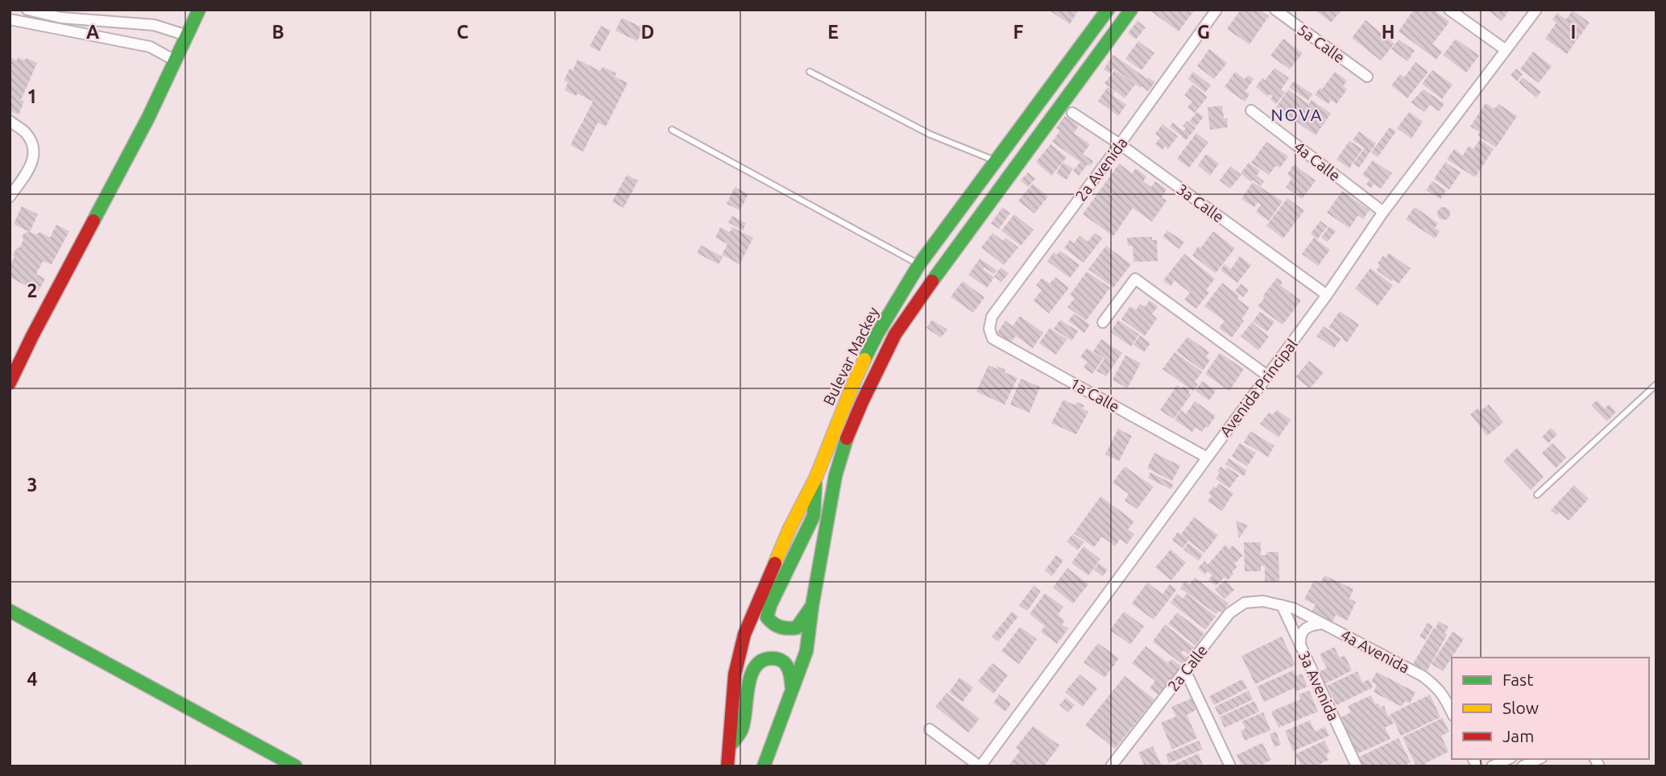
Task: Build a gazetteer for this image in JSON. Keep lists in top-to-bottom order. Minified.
{"streets":{"main road":["Bulevar Mackey"],"street":["5a Calle","4a Calle","2a Avenida","3a Calle","Avenida Principal","1a Calle","4a Avenida","2a Calle","3a Avenida"]},"crossings":[["4a Calle","Avenida Principal"],["2a Avenida","3a Calle"],["2a Avenida","1a Calle"],["3a Calle","Avenida Principal"],["Avenida Principal","1a Calle"],["4a Avenida","2a Calle"],["4a Avenida","3a Avenida"],["2a Calle","3a Avenida"]],"districts":["NOVA"],"legend":["Fast","Slow","Jam"],"grid":{"columns":["A","B","C","D","E","F","G","H","I"],"rows":["1","2","3","4"]}}
